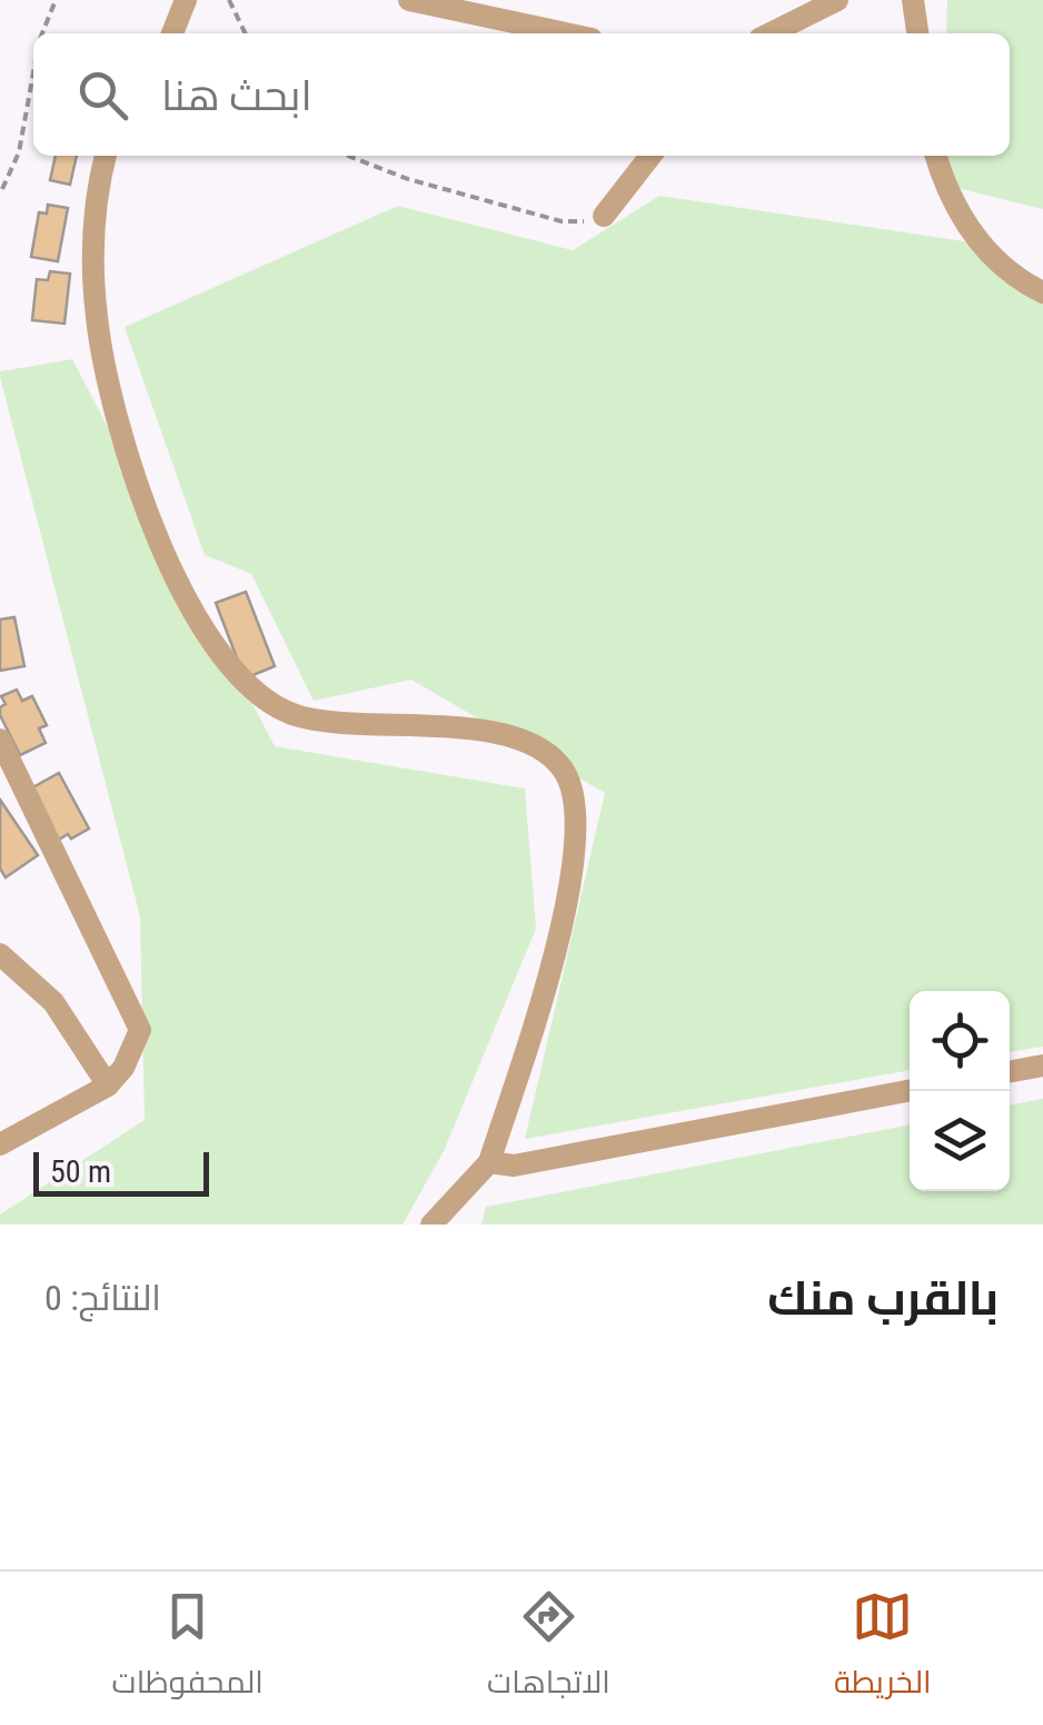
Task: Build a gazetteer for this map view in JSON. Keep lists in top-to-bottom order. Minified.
{"scale_bar":"50 m","page":{"search":"ابحث هنا","scale":"50 m","heading":["بالقرب منك","النتائج: 0"],"nav":["الخريطة","الاتجاهات","المحفوظات"]}}
